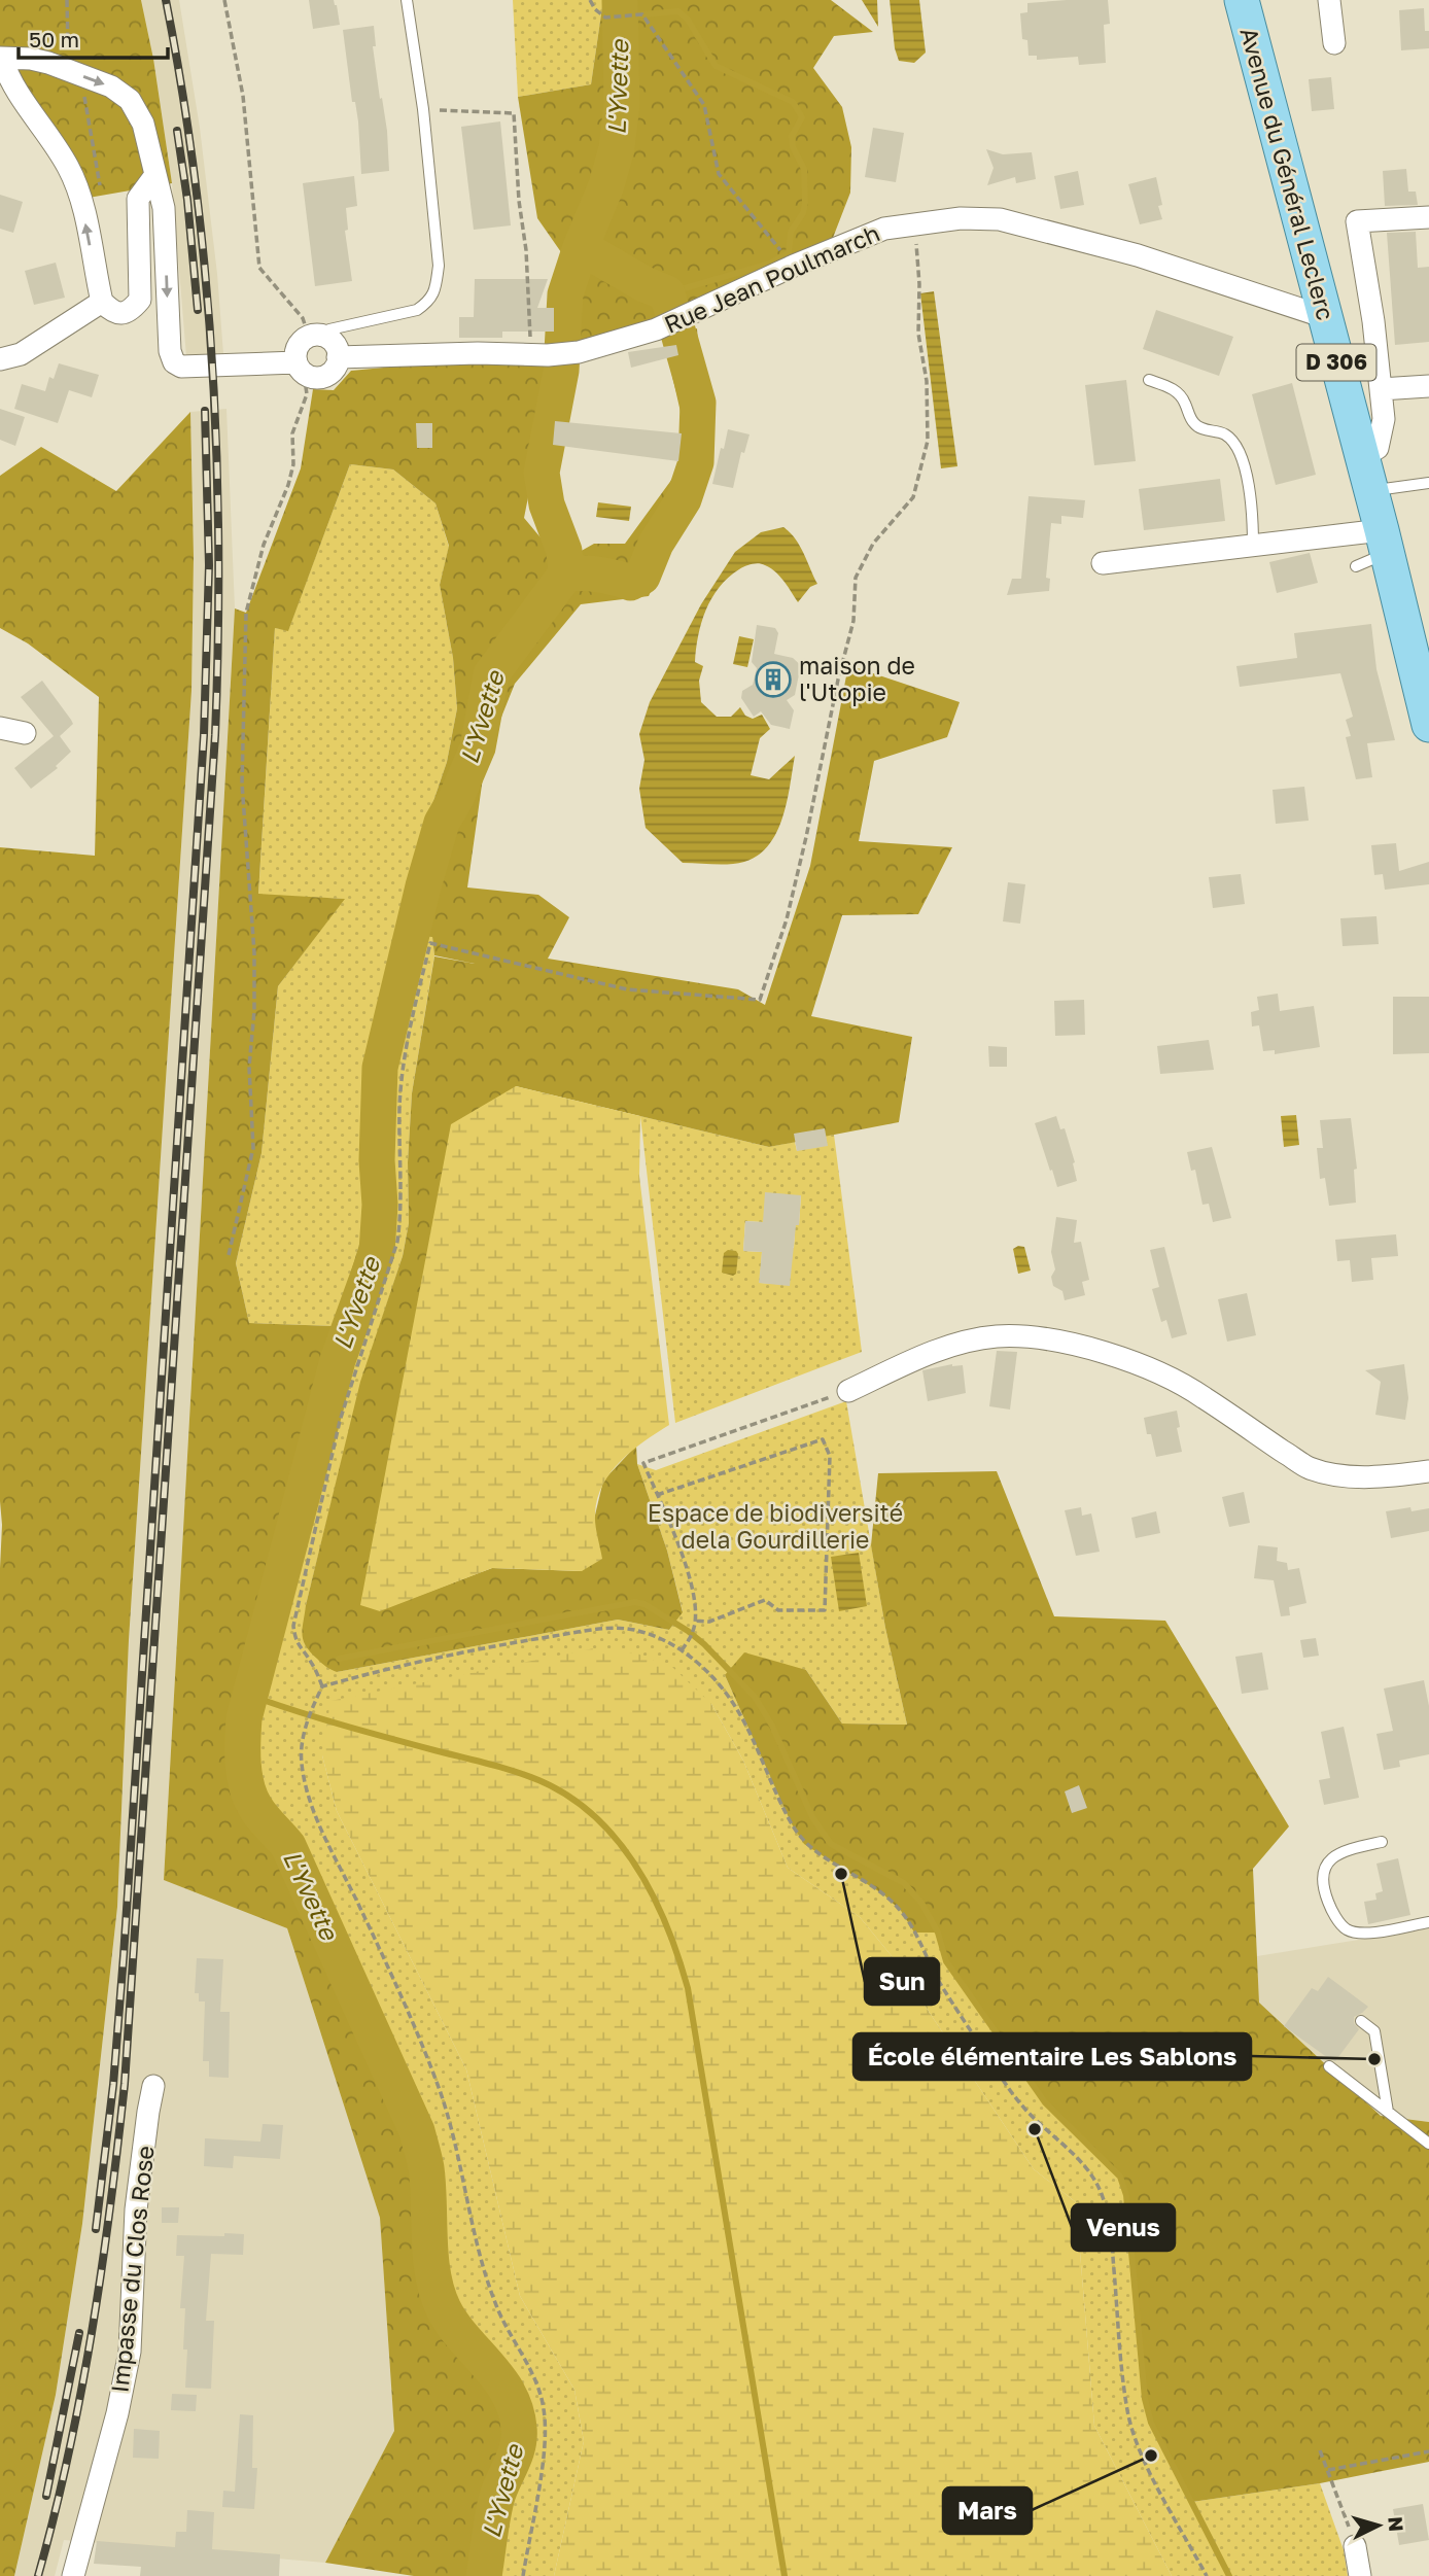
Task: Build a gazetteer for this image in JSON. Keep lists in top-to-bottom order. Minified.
{"streets":{"main road":["Avenue du Général Leclerc","D 306"],"street":["Rue Jean Poulmarch","Impasse du Clos Rose"]},"crossings":[["Avenue du Général Leclerc","Rue Jean Poulmarch"]],"water":["L'Yvette"],"parks":["Espace de biodiversité dela Gourdillerie"],"places":{"building":["maison de l'Utopie"],"other":["Sun","École élémentaire Les Sablons","Venus","Mars"]},"scale_bar":"50 m","north":"right"}
